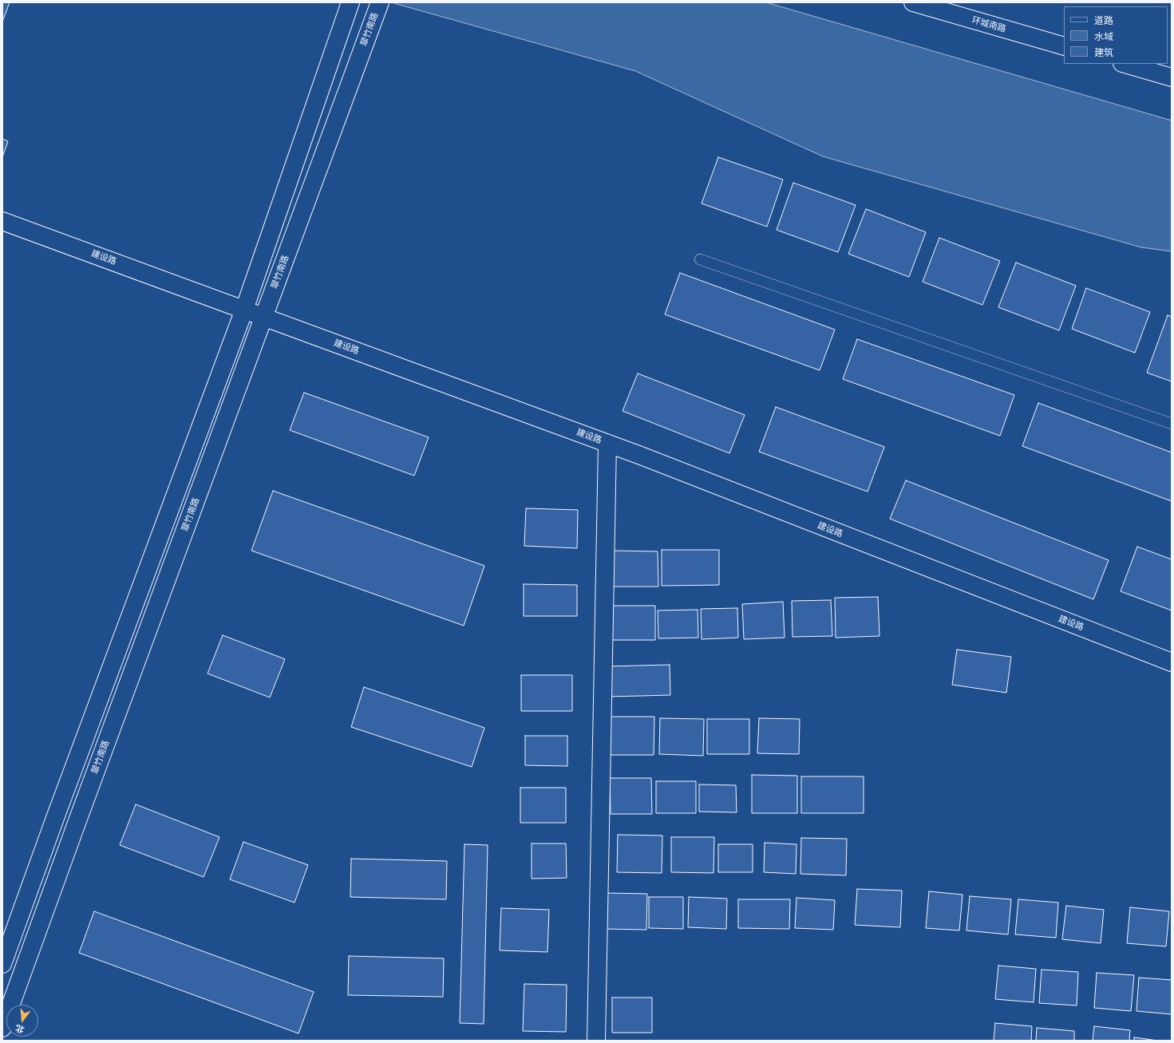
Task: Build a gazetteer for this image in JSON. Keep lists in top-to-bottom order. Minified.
{"streets":{"main road":["环城南路","翠竹南路","建设路"]},"crossings":[["翠竹南路","建设路"]],"legend":["道路","水域","建筑"],"north":"bottom"}
